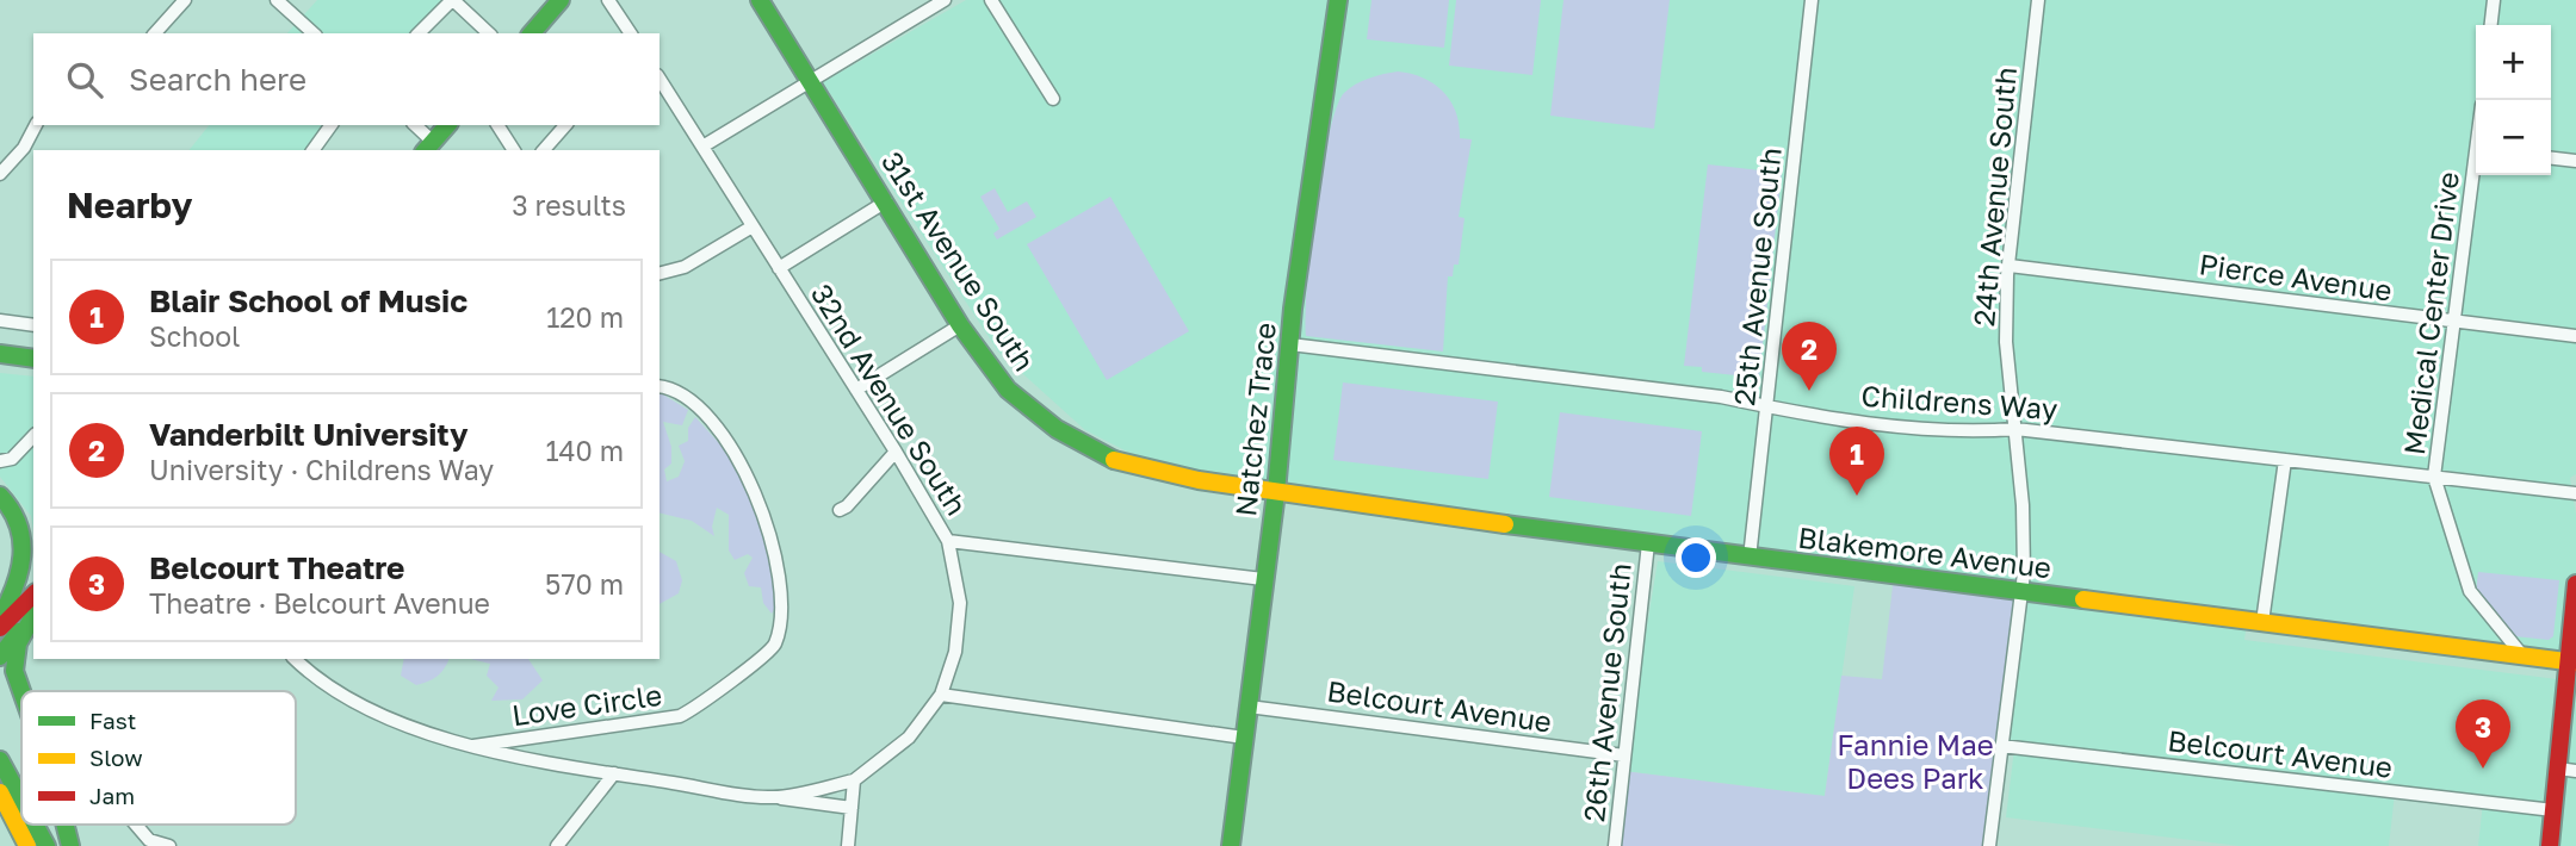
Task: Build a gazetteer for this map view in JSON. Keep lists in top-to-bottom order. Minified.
{"streets":{"main road":["31st Avenue South","Natchez Trace","Blakemore Avenue"],"street":["24th Avenue South","25th Avenue South","Pierce Avenue","Medical Center Drive","32nd Avenue South","Childrens Way","26th Avenue South","Love Circle","Belcourt Avenue"]},"crossings":[["24th Avenue South","Pierce Avenue"],["24th Avenue South","Childrens Way"],["24th Avenue South","Blakemore Avenue"],["24th Avenue South","Belcourt Avenue"],["31st Avenue South","Natchez Trace"],["31st Avenue South","Blakemore Avenue"],["25th Avenue South","Childrens Way"],["25th Avenue South","Blakemore Avenue"],["Pierce Avenue","Medical Center Drive"],["Medical Center Drive","Childrens Way"],["Medical Center Drive","Blakemore Avenue"],["Childrens Way","Natchez Trace"],["Natchez Trace","Blakemore Avenue"],["Natchez Trace","Belcourt Avenue"],["Blakemore Avenue","26th Avenue South"],["26th Avenue South","Belcourt Avenue"]],"parks":["Fannie Mae Dees Park"],"legend":["Fast","Slow","Jam"],"page":{"map_buttons":["+","−"],"search":"Search here","heading":["Nearby","3 results"],"list":[{"mark":"1","name":"Blair School of Music","note":"School","value":"120 m"},{"mark":"2","name":"Vanderbilt University","note":"University · Childrens Way","value":"140 m"},{"mark":"3","name":"Belcourt Theatre","note":"Theatre · Belcourt Avenue","value":"570 m"}],"pins":["2","1","3"]}}
